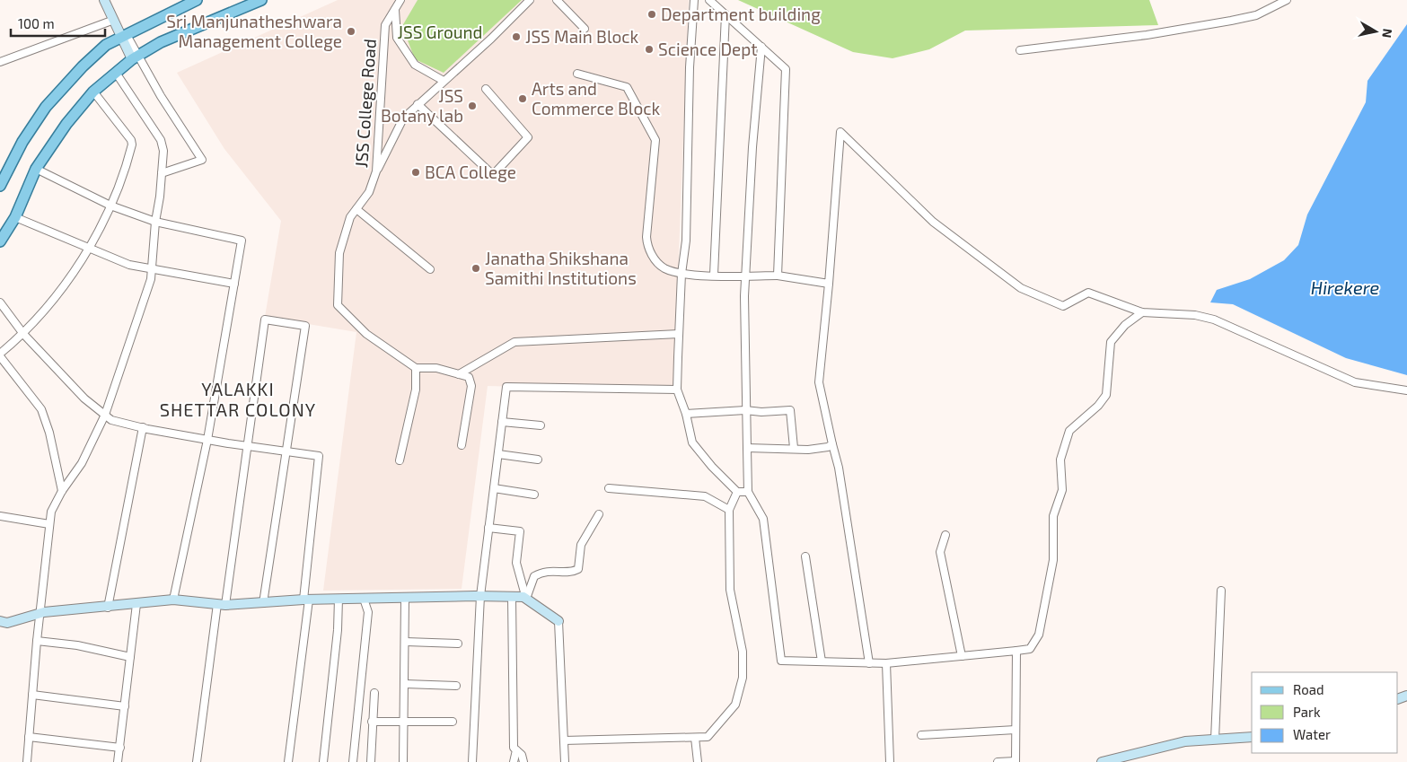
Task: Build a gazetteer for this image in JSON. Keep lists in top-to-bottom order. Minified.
{"streets":{"street":["JSS College Road"]},"districts":["YALAKKI SHETTAR COLONY"],"water":["Hirekere"],"parks":["JSS Ground"],"places":["Department building","Sri Manjunatheshwara Management College","JSS Main Block","Science Dept","Arts and Commerce Block","JSS Botany lab","BCA College","Janatha Shikshana Samithi Institutions"],"legend":["Road","Park","Water"],"scale_bar":"100 m","north":"right"}
